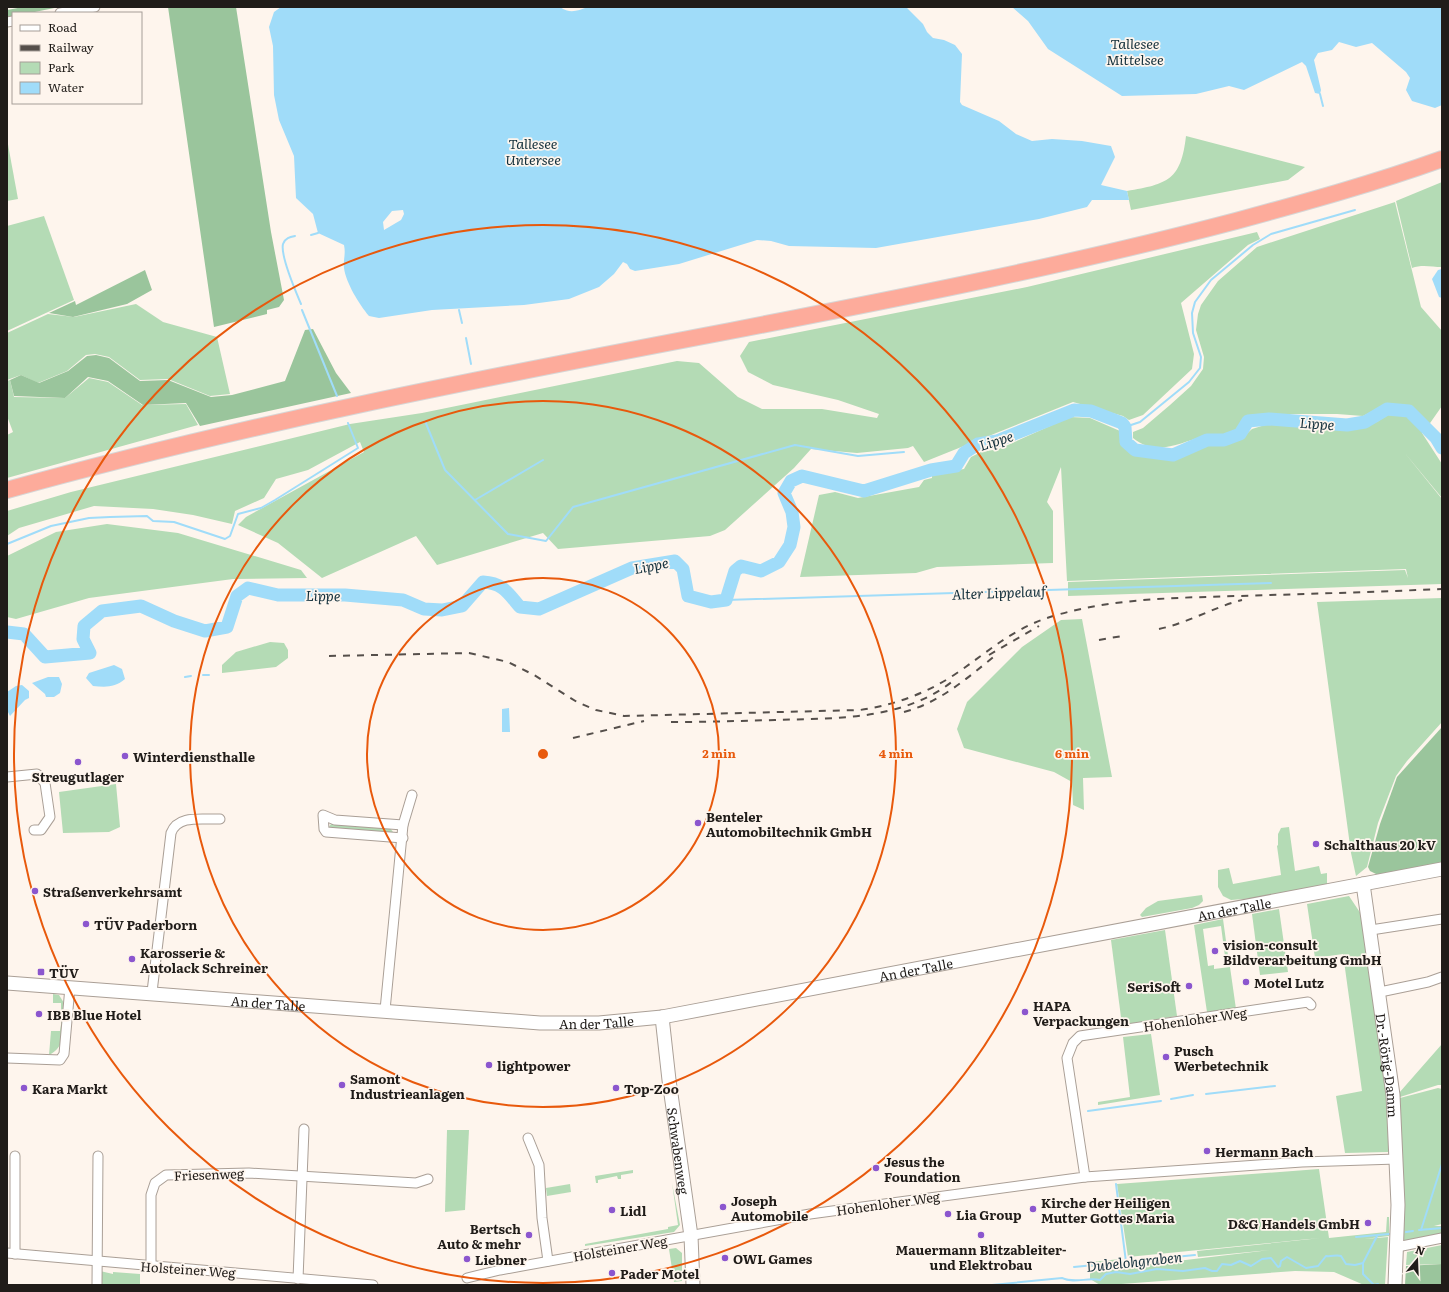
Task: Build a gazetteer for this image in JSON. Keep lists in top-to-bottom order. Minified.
{"streets":{"street":["An der Talle","Hohenloher Weg","Dr.-Rörig-Damm","Schwabenweg","Friesenweg","Holsteiner Weg"]},"crossings":[["An der Talle","Dr.-Rörig-Damm"],["An der Talle","Schwabenweg"],["Hohenloher Weg","Dr.-Rörig-Damm"],["Hohenloher Weg","Schwabenweg"],["Hohenloher Weg","Holsteiner Weg"],["Schwabenweg","Holsteiner Weg"],["Friesenweg","Holsteiner Weg"]],"water":["Tallesee Mittelsee","Tallesee Untersee","Lippe","Alter Lippelauf","Dubelohgraben"],"places":{"other":["Winterdiensthalle","Streugutlager","Benteler Automobiltechnik GmbH","Schalthaus 20 kV","Straßenverkehrsamt","TÜV Paderborn","vision-consult Bildverarbeitung GmbH","Karosserie & Autolack Schreiner","Motel Lutz","SeriSoft","HAPA Verpackungen","IBB Blue Hotel","Pusch Werbetechnik","lightpower","Samont Industrieanlagen","Kara Markt","Top-Zoo","Hermann Bach","Jesus the Foundation","Joseph Automobile","Kirche der Heiligen Mutter Gottes Maria","Lidl","Lia Group","D&G Handels GmbH","Bertsch Auto & mehr","Mauermann Blitzableiter- und Elektrobau","OWL Games","Liebner","Pader Motel"],"transit":["TÜV"]},"legend":["Road","Railway","Park","Water"],"north":"top","rings":["2 min","4 min","6 min"]}
